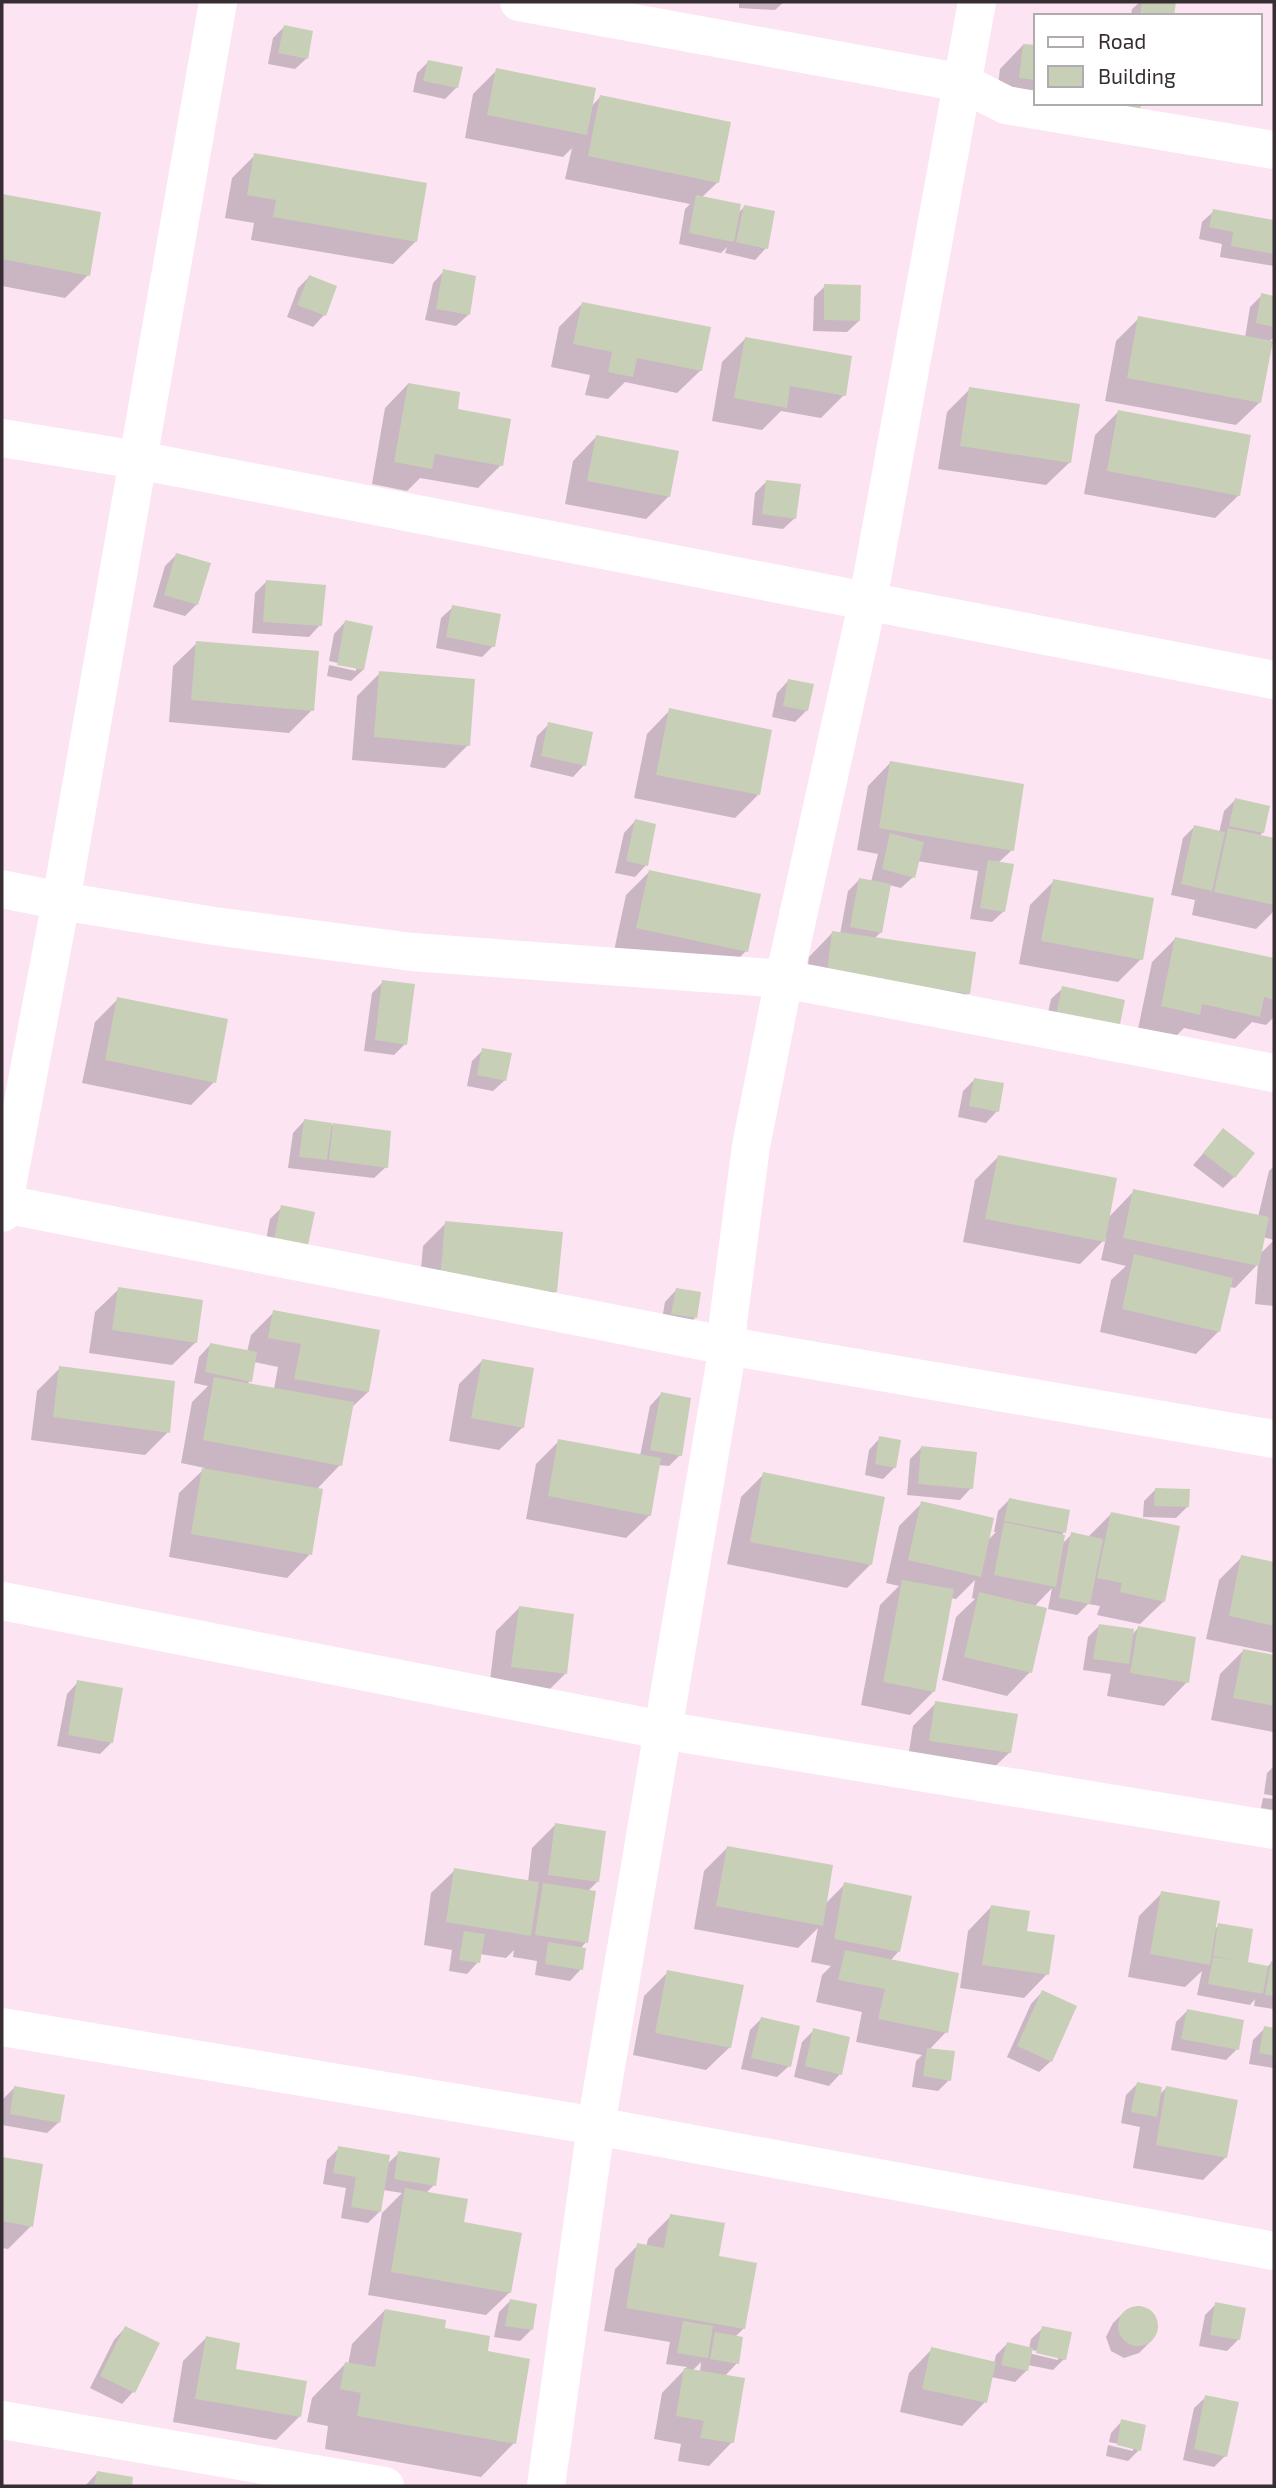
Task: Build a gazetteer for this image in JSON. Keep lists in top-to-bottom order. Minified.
{"legend":["Road","Building"]}
